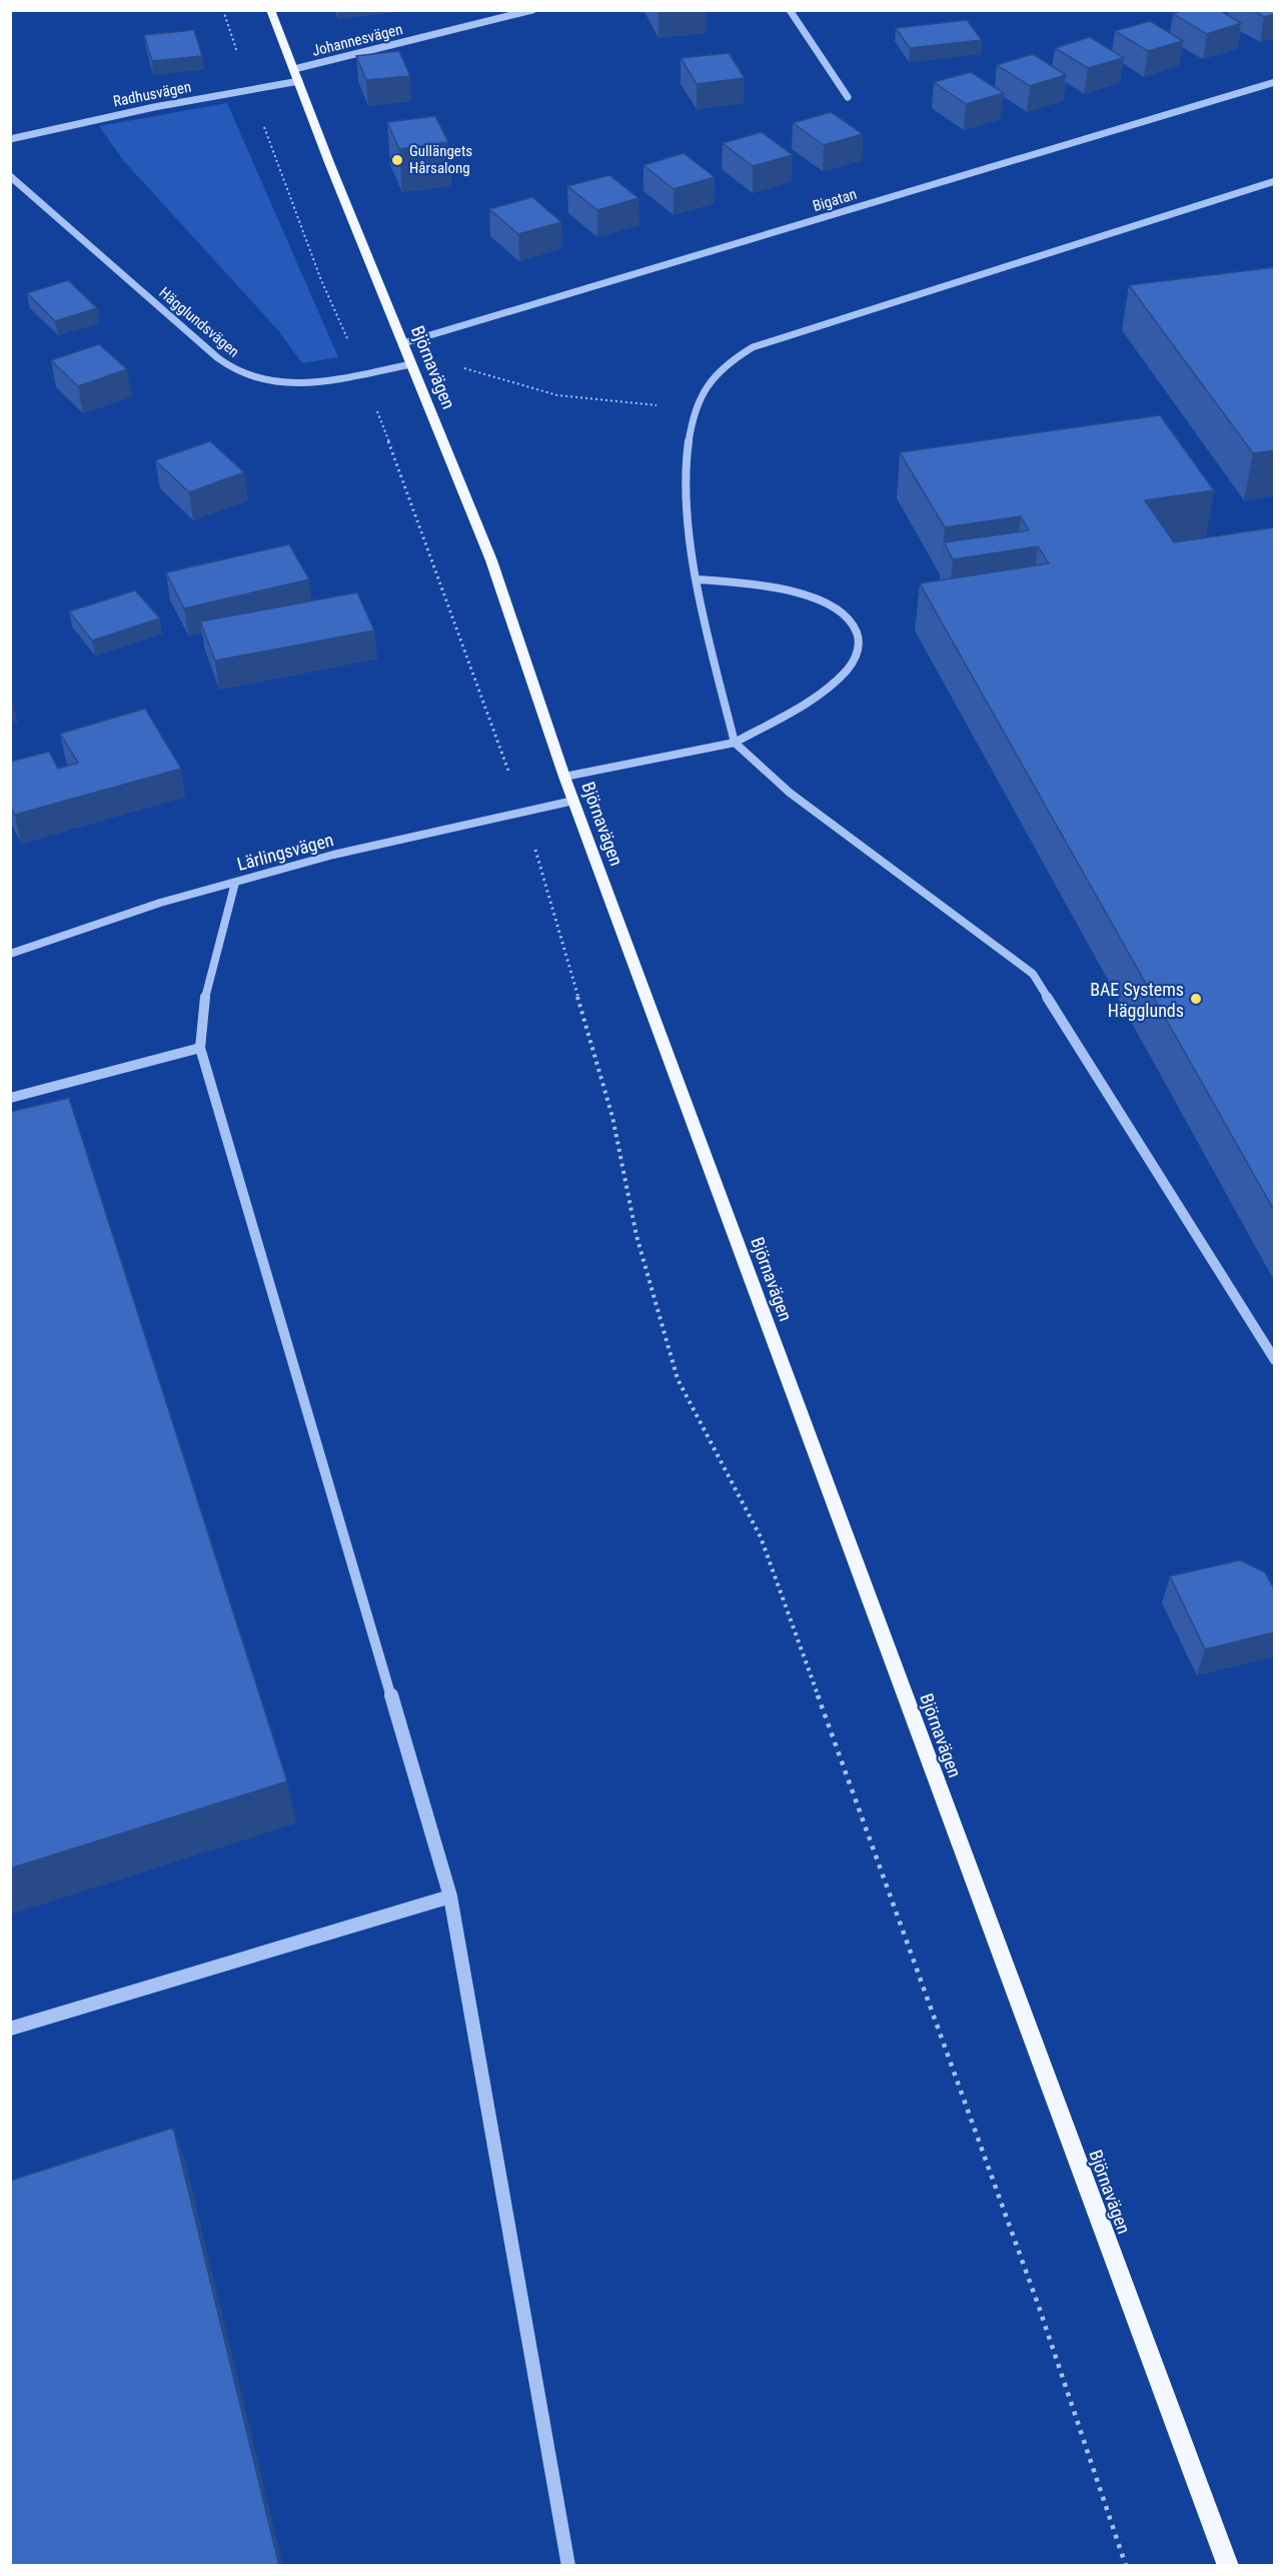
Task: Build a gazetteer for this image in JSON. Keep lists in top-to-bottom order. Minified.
{"streets":{"main road":["Björnavägen"],"street":["Johannesvägen","Radhusvägen","Bigatan","Hägglundsvägen","Lärlingsvägen"]},"crossings":[["Johannesvägen","Radhusvägen"],["Johannesvägen","Björnavägen"],["Radhusvägen","Björnavägen"],["Bigatan","Björnavägen"],["Hägglundsvägen","Björnavägen"],["Björnavägen","Lärlingsvägen"]],"places":["Gullängets Hårsalong","BAE Systems Hägglunds"]}
